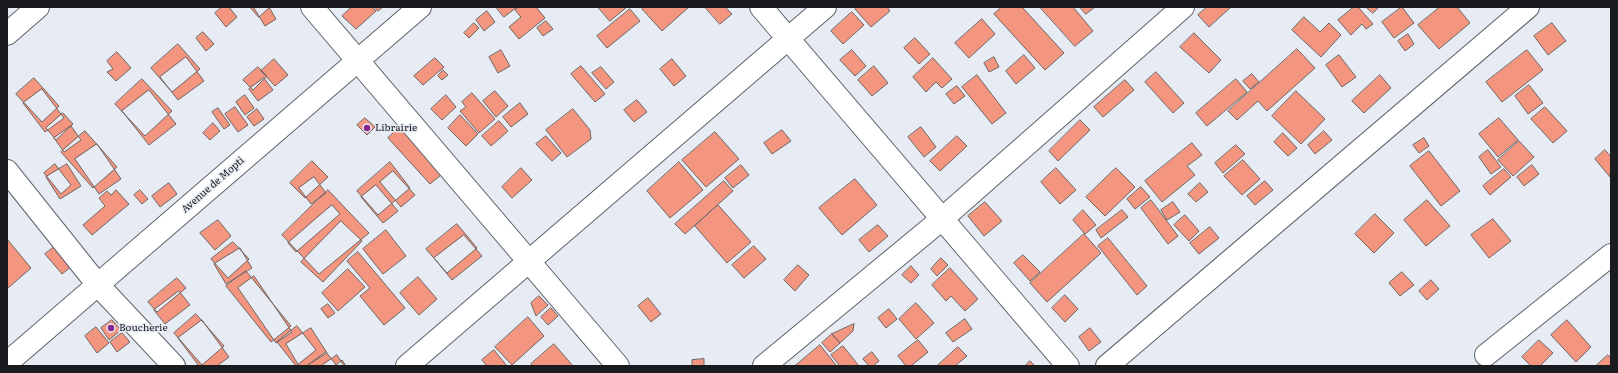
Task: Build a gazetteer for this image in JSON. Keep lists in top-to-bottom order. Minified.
{"streets":{"street":["Avenue de Mopti"]},"places":["Librairie","Boucherie"]}
